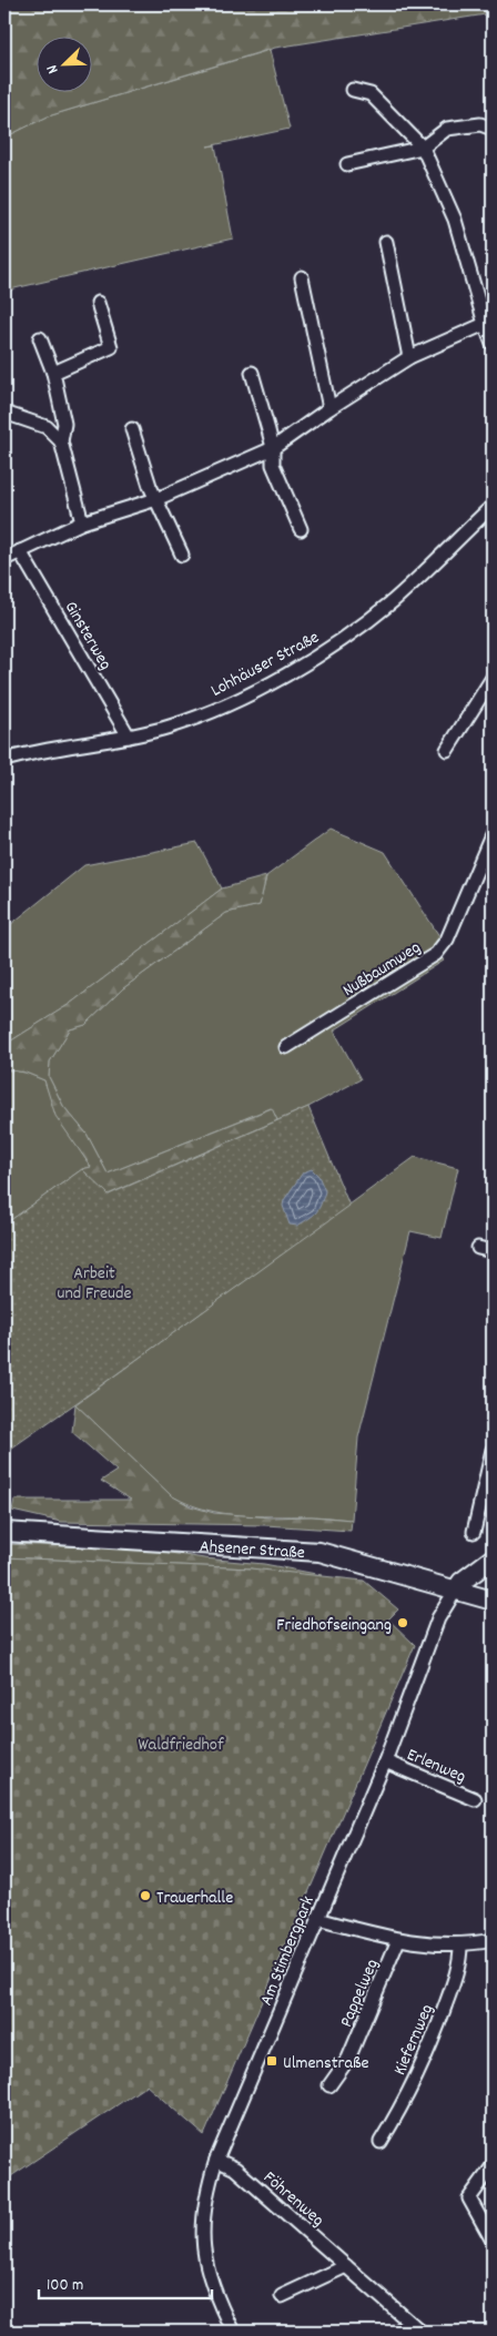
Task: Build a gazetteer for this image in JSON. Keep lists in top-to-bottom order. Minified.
{"streets":{"main road":["Ahsener Straße"],"street":["Ginsterweg","Lohhäuser Straße","Nußbaumweg","Erlenweg","Am Stimbergpark","Pappelweg","Kiefernweg","Föhrenweg"]},"crossings":[["Ginsterweg","Lohhäuser Straße"],["Ahsener Straße","Am Stimbergpark"],["Erlenweg","Am Stimbergpark"],["Am Stimbergpark","Föhrenweg"]],"parks":["Arbeit und Freude","Waldfriedhof"],"places":{"other":["Friedhofseingang","Trauerhalle"],"transit":["Ulmenstraße"]},"scale_bar":"100 m","north":"bottom left"}
